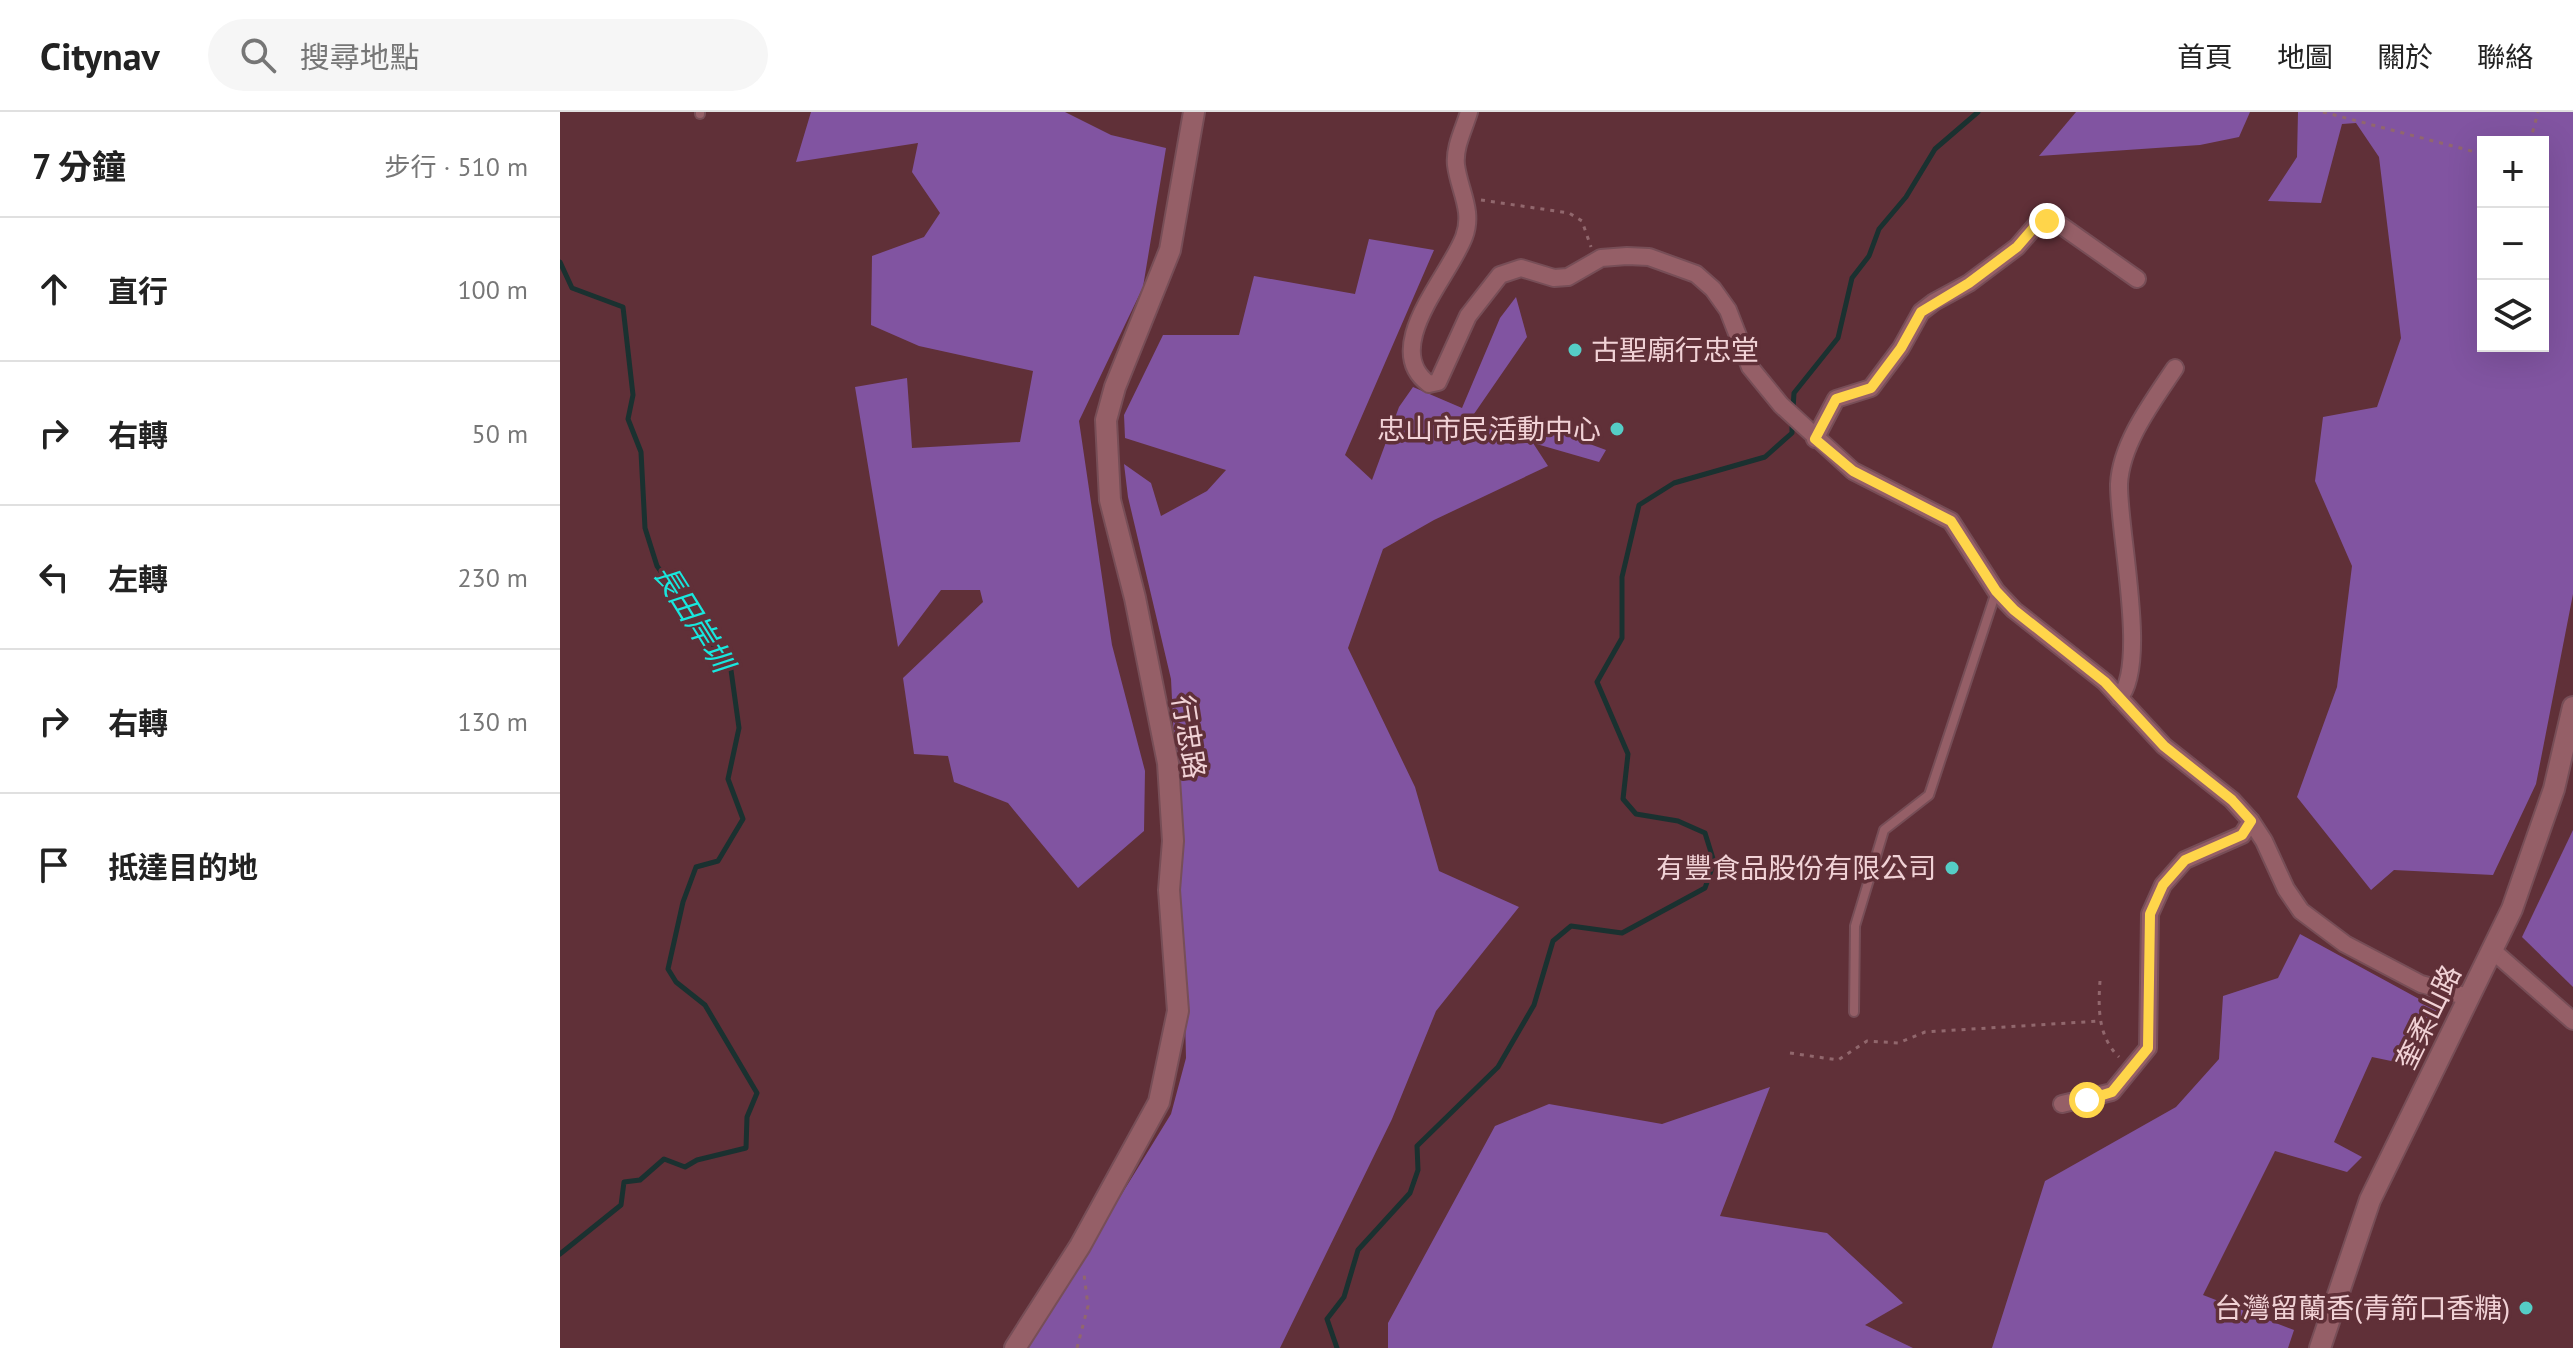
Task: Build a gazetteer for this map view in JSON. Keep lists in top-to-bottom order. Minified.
{"streets":{"street":["行忠路","奎柔山路"]},"water":["長田岸圳"],"places":["古聖廟行忠堂","忠山市民活動中心","有豐食品股份有限公司","台灣留蘭香(青箭口香糖)"],"page":{"header":"Citynav","search":"搜尋地點","nav":["首頁","地圖","關於","聯絡"],"heading":["7 分鐘","步行 · 510 m"],"map_buttons":["+","−"],"list":[["直行","100 m"],["右轉","50 m"],["左轉","230 m"],["右轉","130 m"],"抵達目的地"]}}
